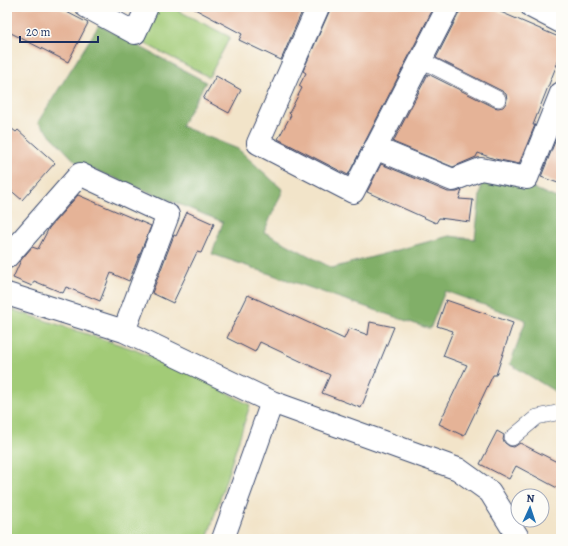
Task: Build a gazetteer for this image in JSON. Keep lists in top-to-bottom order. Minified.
{"scale_bar":"20 m","north":"top"}
